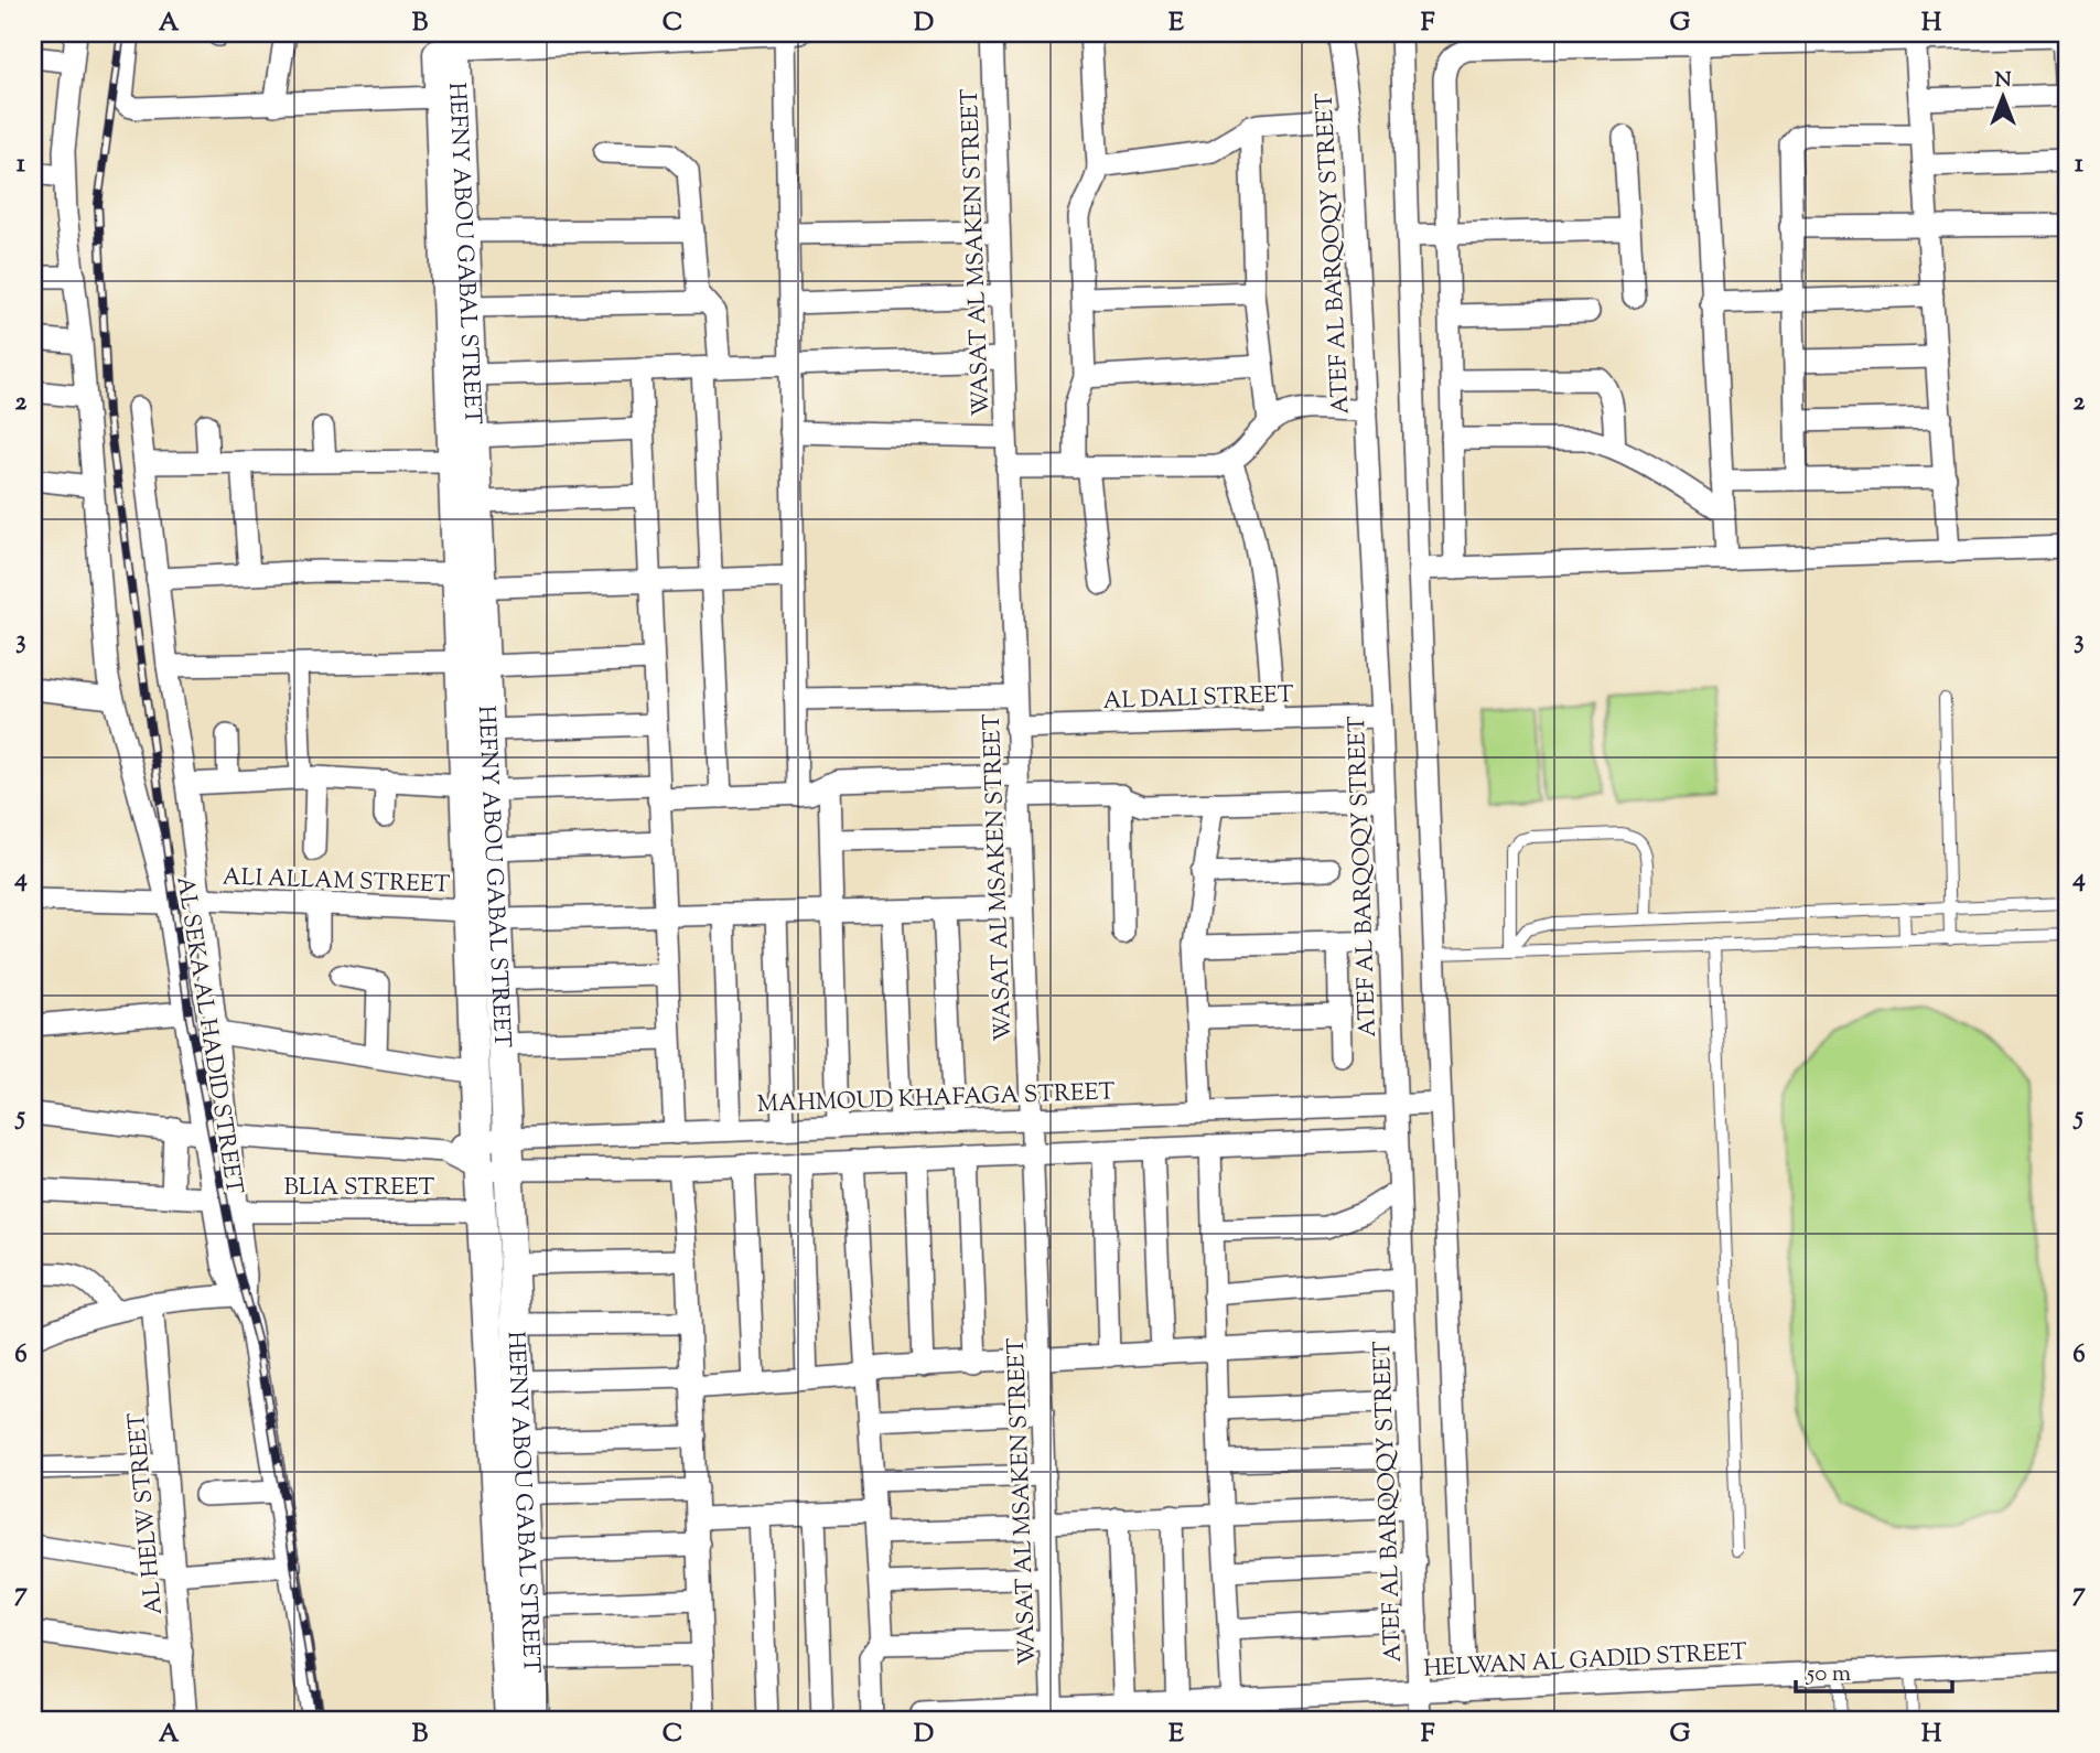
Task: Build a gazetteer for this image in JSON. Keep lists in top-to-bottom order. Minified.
{"streets":{"street":["HEFNY ABOU GABAL STREET","WASAT AL MSAKEN STREET","ATEF AL BARQOQY STREET","AL DALI STREET","ALI ALLAM STREET","AL SEKA AL HADID STREET","MAHMOUD KHAFAGA STREET","BLIA STREET","AL HELW STREET","HELWAN AL GADID STREET"]},"crossings":[["HEFNY ABOU GABAL STREET","ALI ALLAM STREET"],["HEFNY ABOU GABAL STREET","MAHMOUD KHAFAGA STREET"],["HEFNY ABOU GABAL STREET","BLIA STREET"],["WASAT AL MSAKEN STREET","AL DALI STREET"],["WASAT AL MSAKEN STREET","ALI ALLAM STREET"],["WASAT AL MSAKEN STREET","MAHMOUD KHAFAGA STREET"],["WASAT AL MSAKEN STREET","HELWAN AL GADID STREET"],["ATEF AL BARQOQY STREET","AL DALI STREET"],["ATEF AL BARQOQY STREET","MAHMOUD KHAFAGA STREET"],["ATEF AL BARQOQY STREET","HELWAN AL GADID STREET"],["ALI ALLAM STREET","AL SEKA AL HADID STREET"],["AL SEKA AL HADID STREET","BLIA STREET"]],"scale_bar":"50 m","north":"top","grid":{"columns":["A","B","C","D","E","F","G","H"],"rows":["1","2","3","4","5","6","7"]}}
